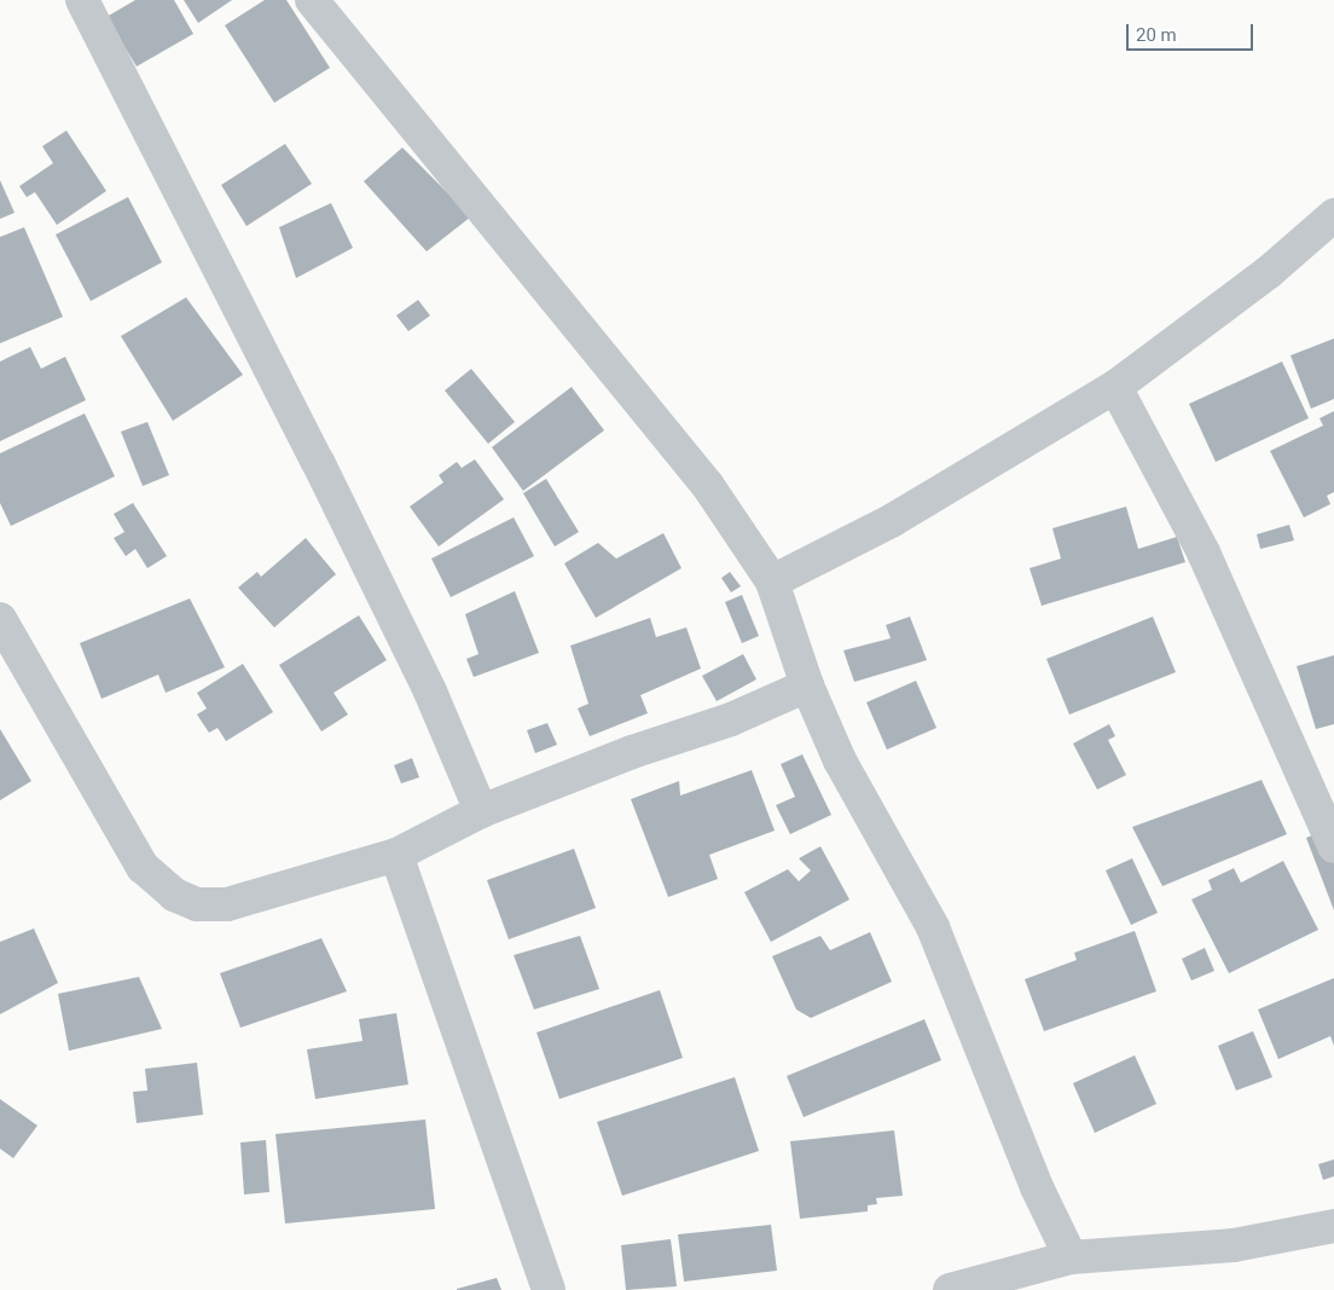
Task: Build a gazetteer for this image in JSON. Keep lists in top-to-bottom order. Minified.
{"scale_bar":"20 m"}
